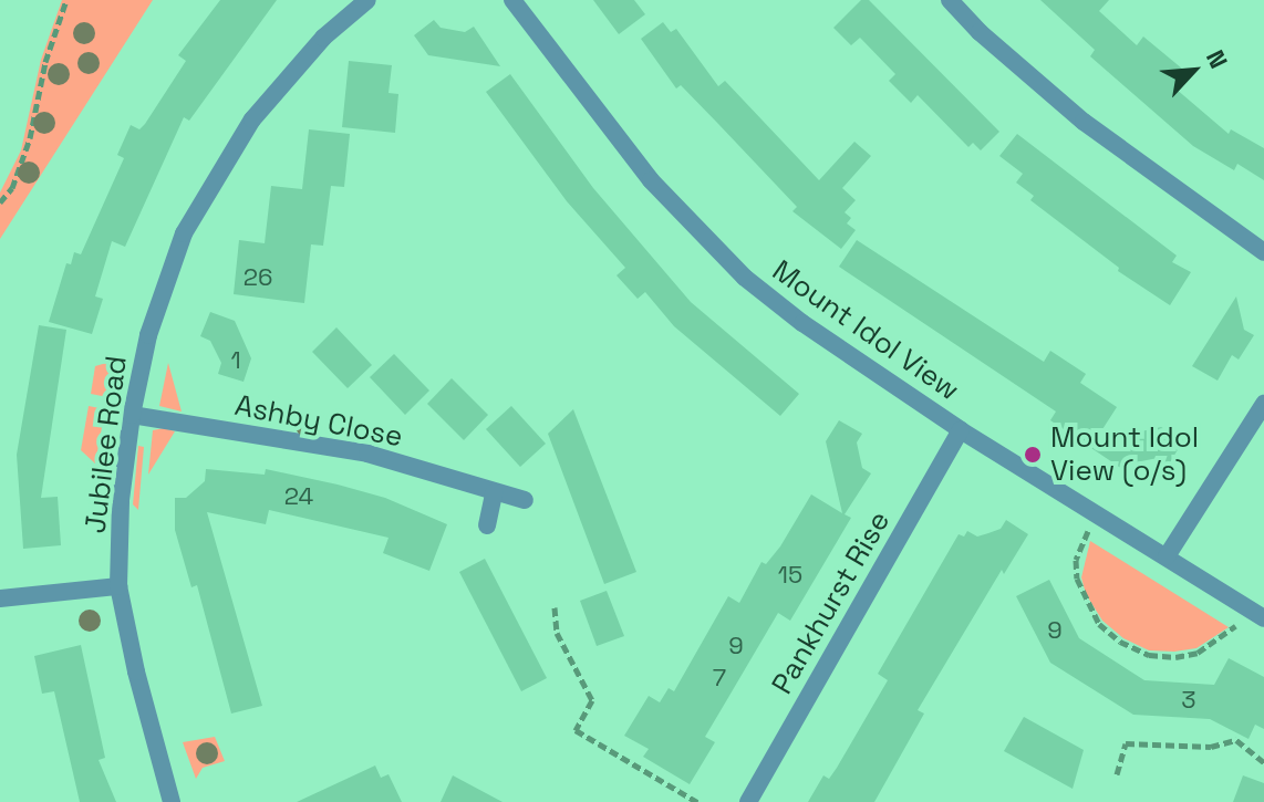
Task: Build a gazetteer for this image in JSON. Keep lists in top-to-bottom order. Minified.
{"streets":{"street":["Mount Idol View","Ashby Close","Jubilee Road","Pankhurst Rise"]},"crossings":[["Mount Idol View","Pankhurst Rise"],["Ashby Close","Jubilee Road"]],"places":["Mount Idol View (o/s)"],"house_numbers":["26","1","24","15","9","9","7","3"],"north":"top right"}
